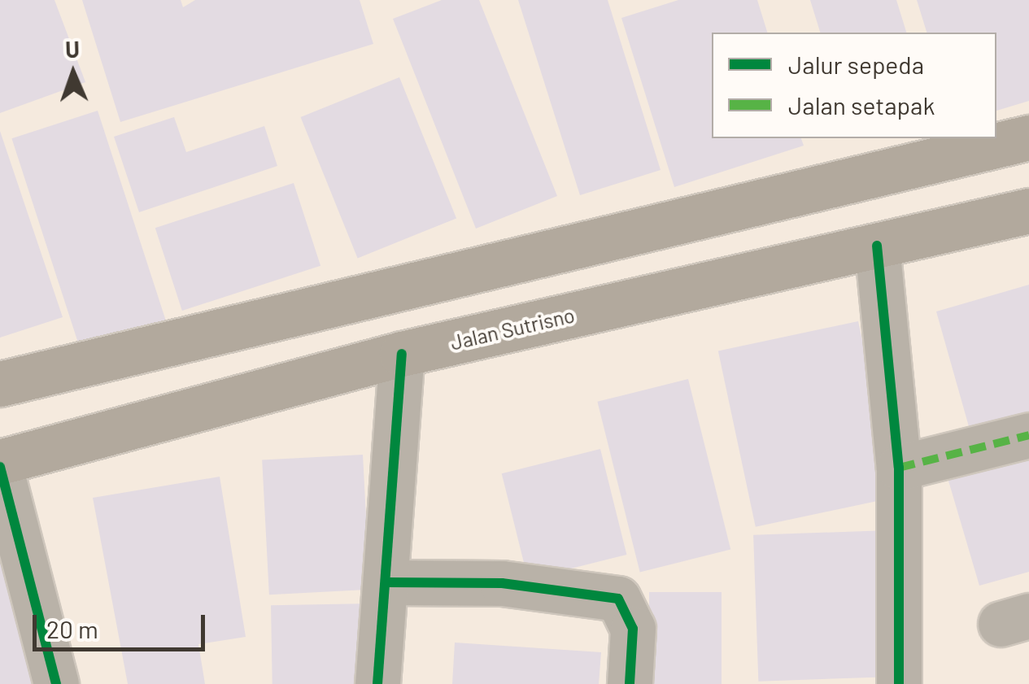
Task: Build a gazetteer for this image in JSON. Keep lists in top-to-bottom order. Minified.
{"streets":{"main road":["Jalan Sutrisno"]},"legend":["Jalur sepeda","Jalan setapak"],"scale_bar":"20 m","north":"top"}
